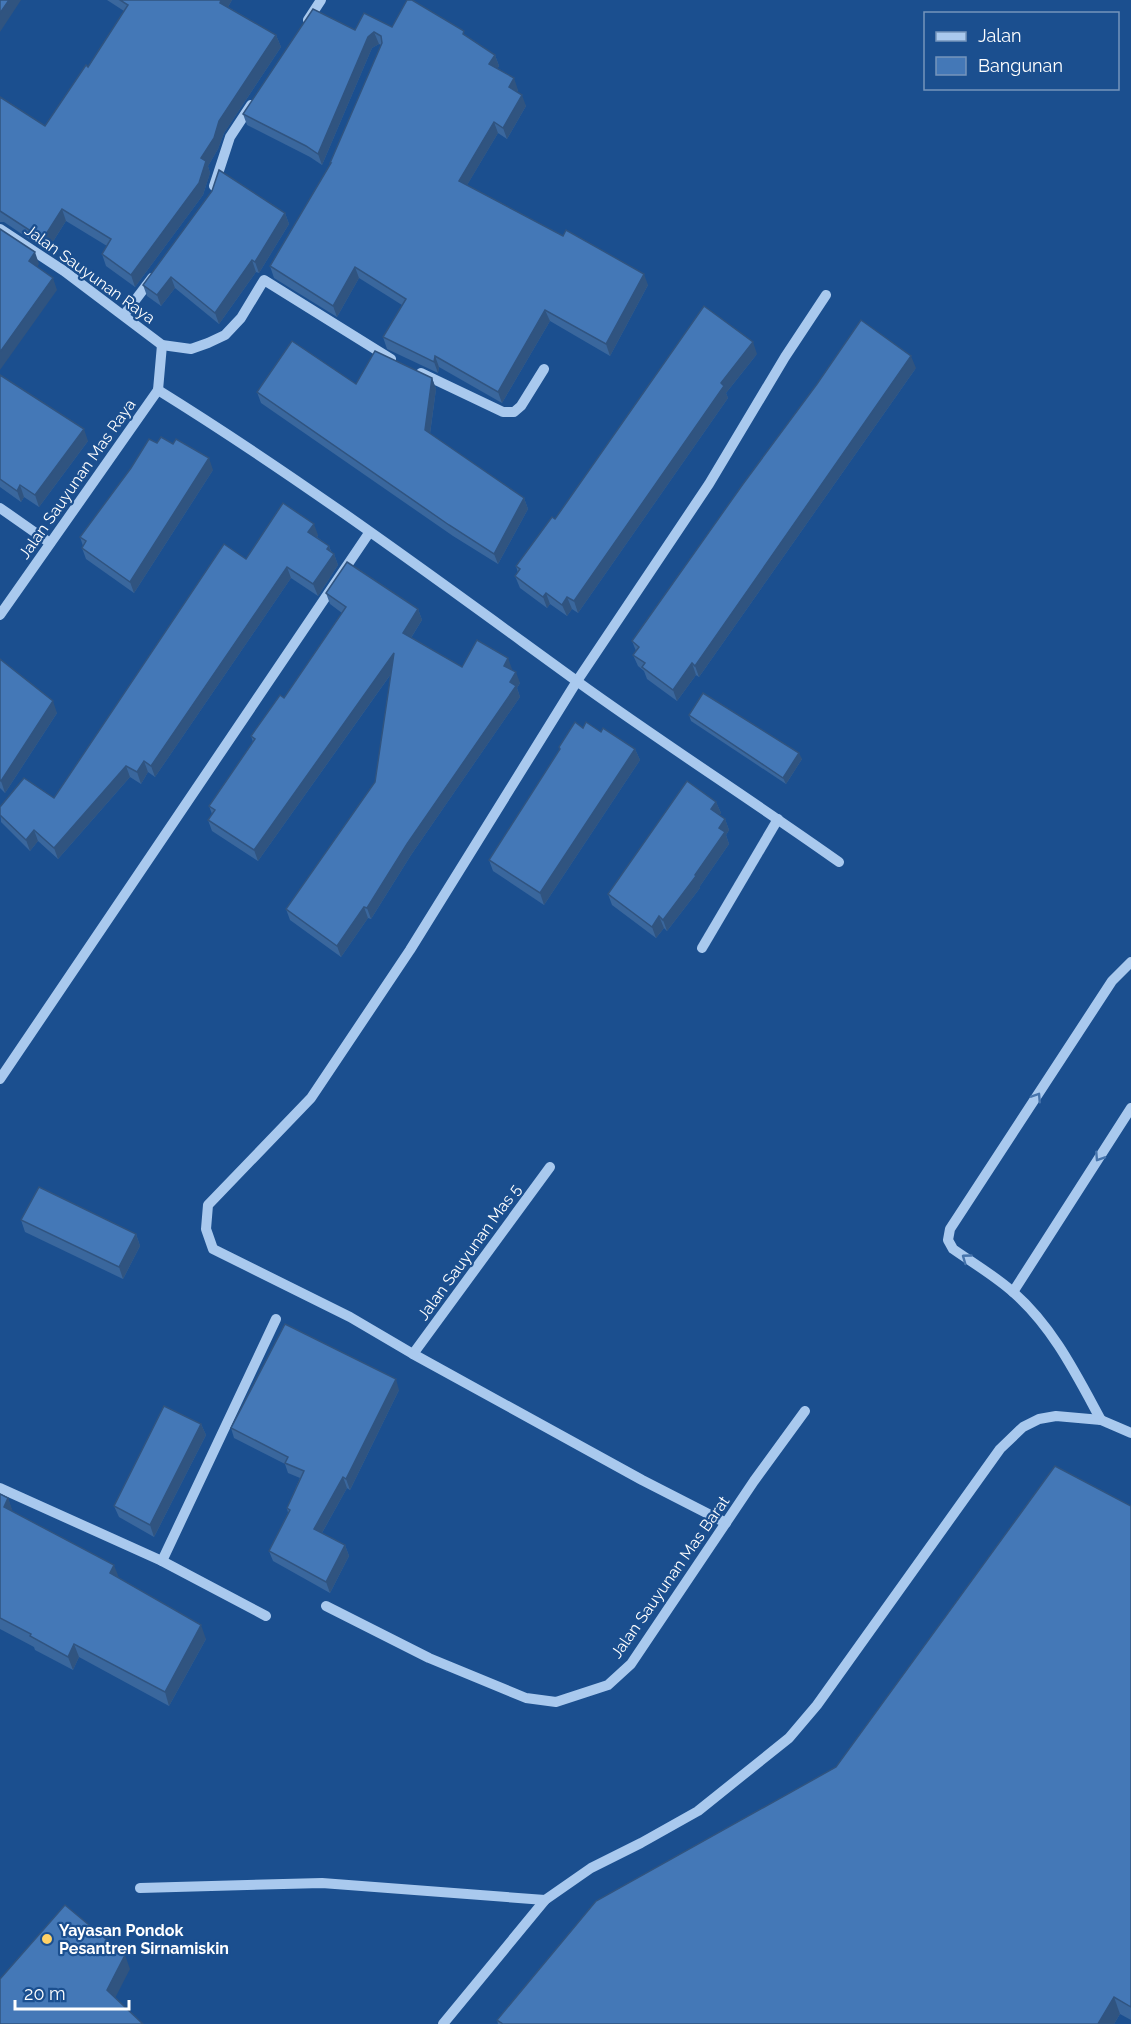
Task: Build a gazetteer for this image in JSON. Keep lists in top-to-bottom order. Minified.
{"streets":{"street":["Jalan Sauyunan Raya","Jalan Sauyunan Mas Raya","Jalan Sauyunan Mas 5","Jalan Sauyunan Mas Barat"]},"places":["Yayasan Pondok Pesantren Sirnamiskin"],"legend":["Jalan","Bangunan"],"scale_bar":"20 m"}
